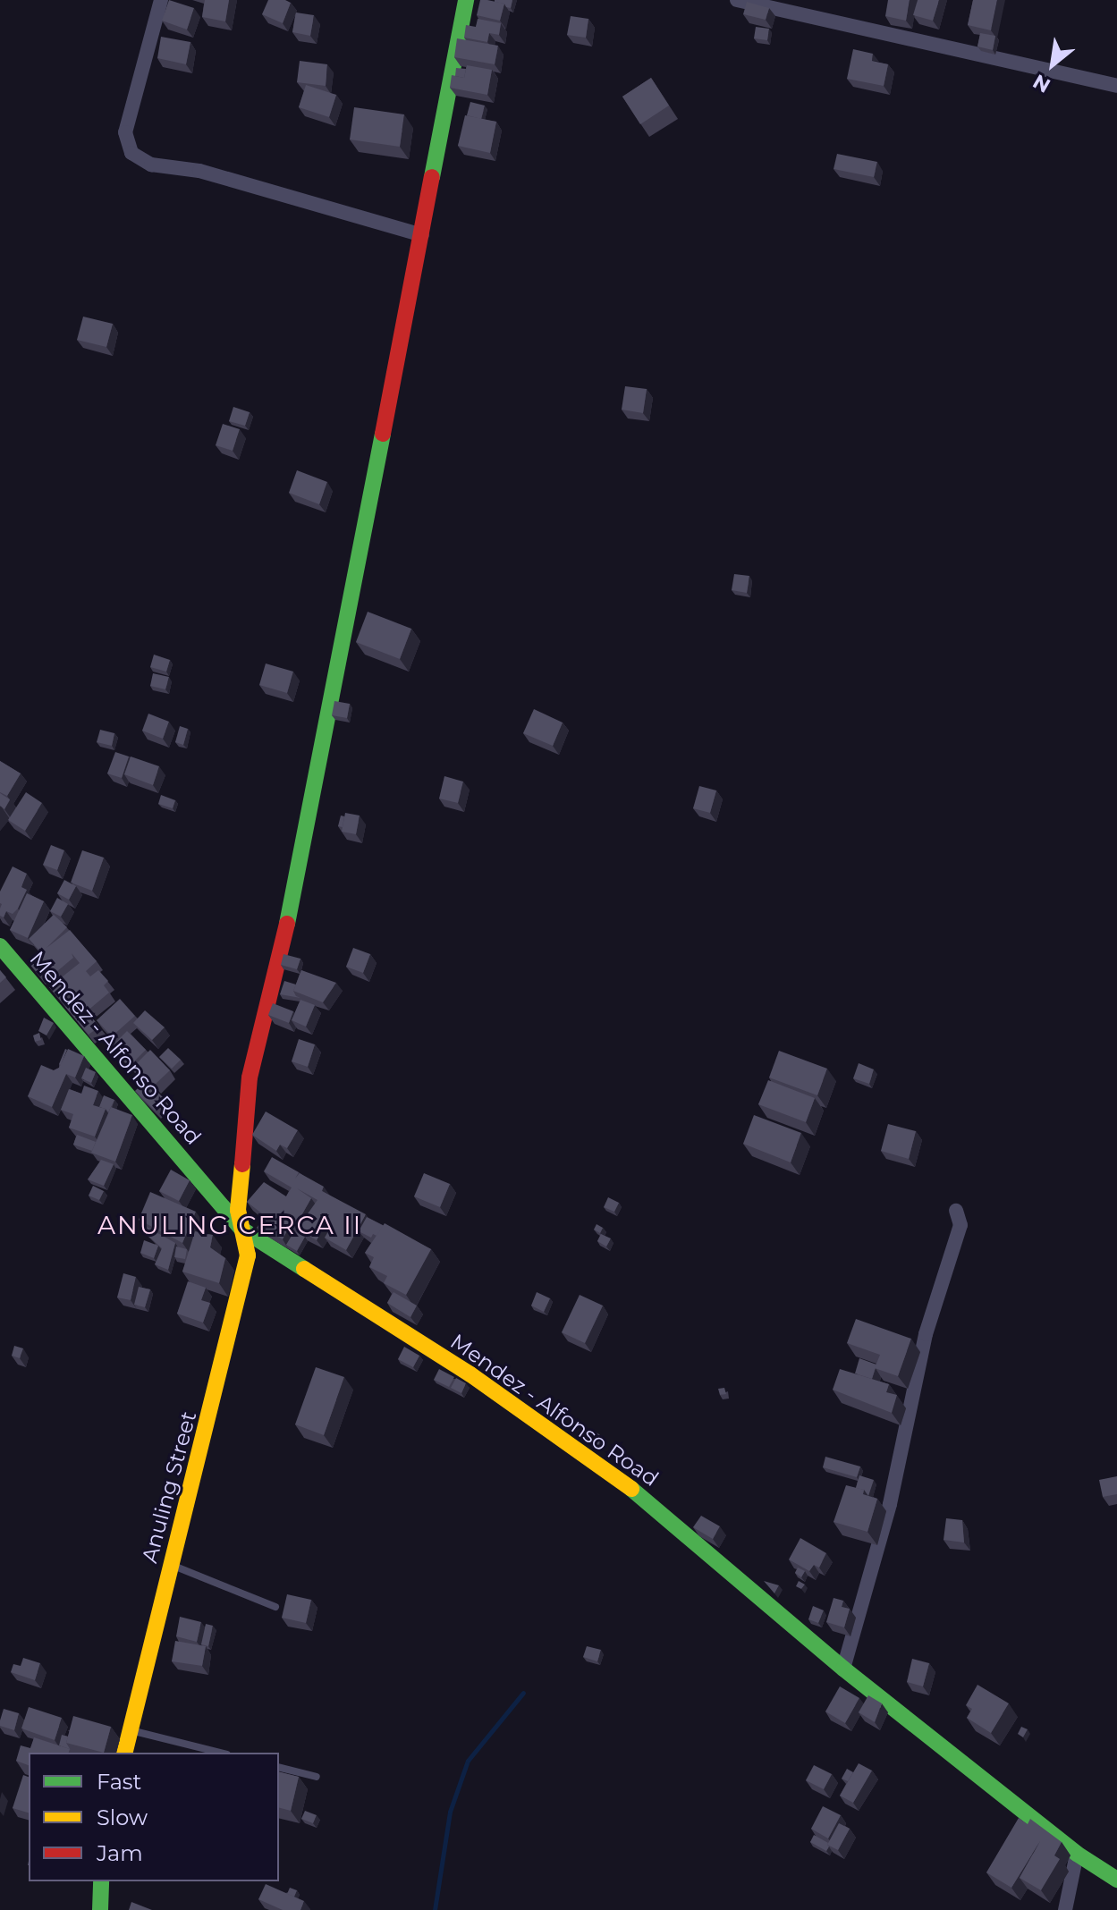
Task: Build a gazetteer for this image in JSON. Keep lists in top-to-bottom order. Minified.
{"streets":{"street":["Mendez - Alfonso Road","Anuling Street"]},"crossings":[["Mendez - Alfonso Road","Anuling Street"]],"districts":["ANULING CERCA II"],"legend":["Fast","Slow","Jam"],"north":"bottom left"}
